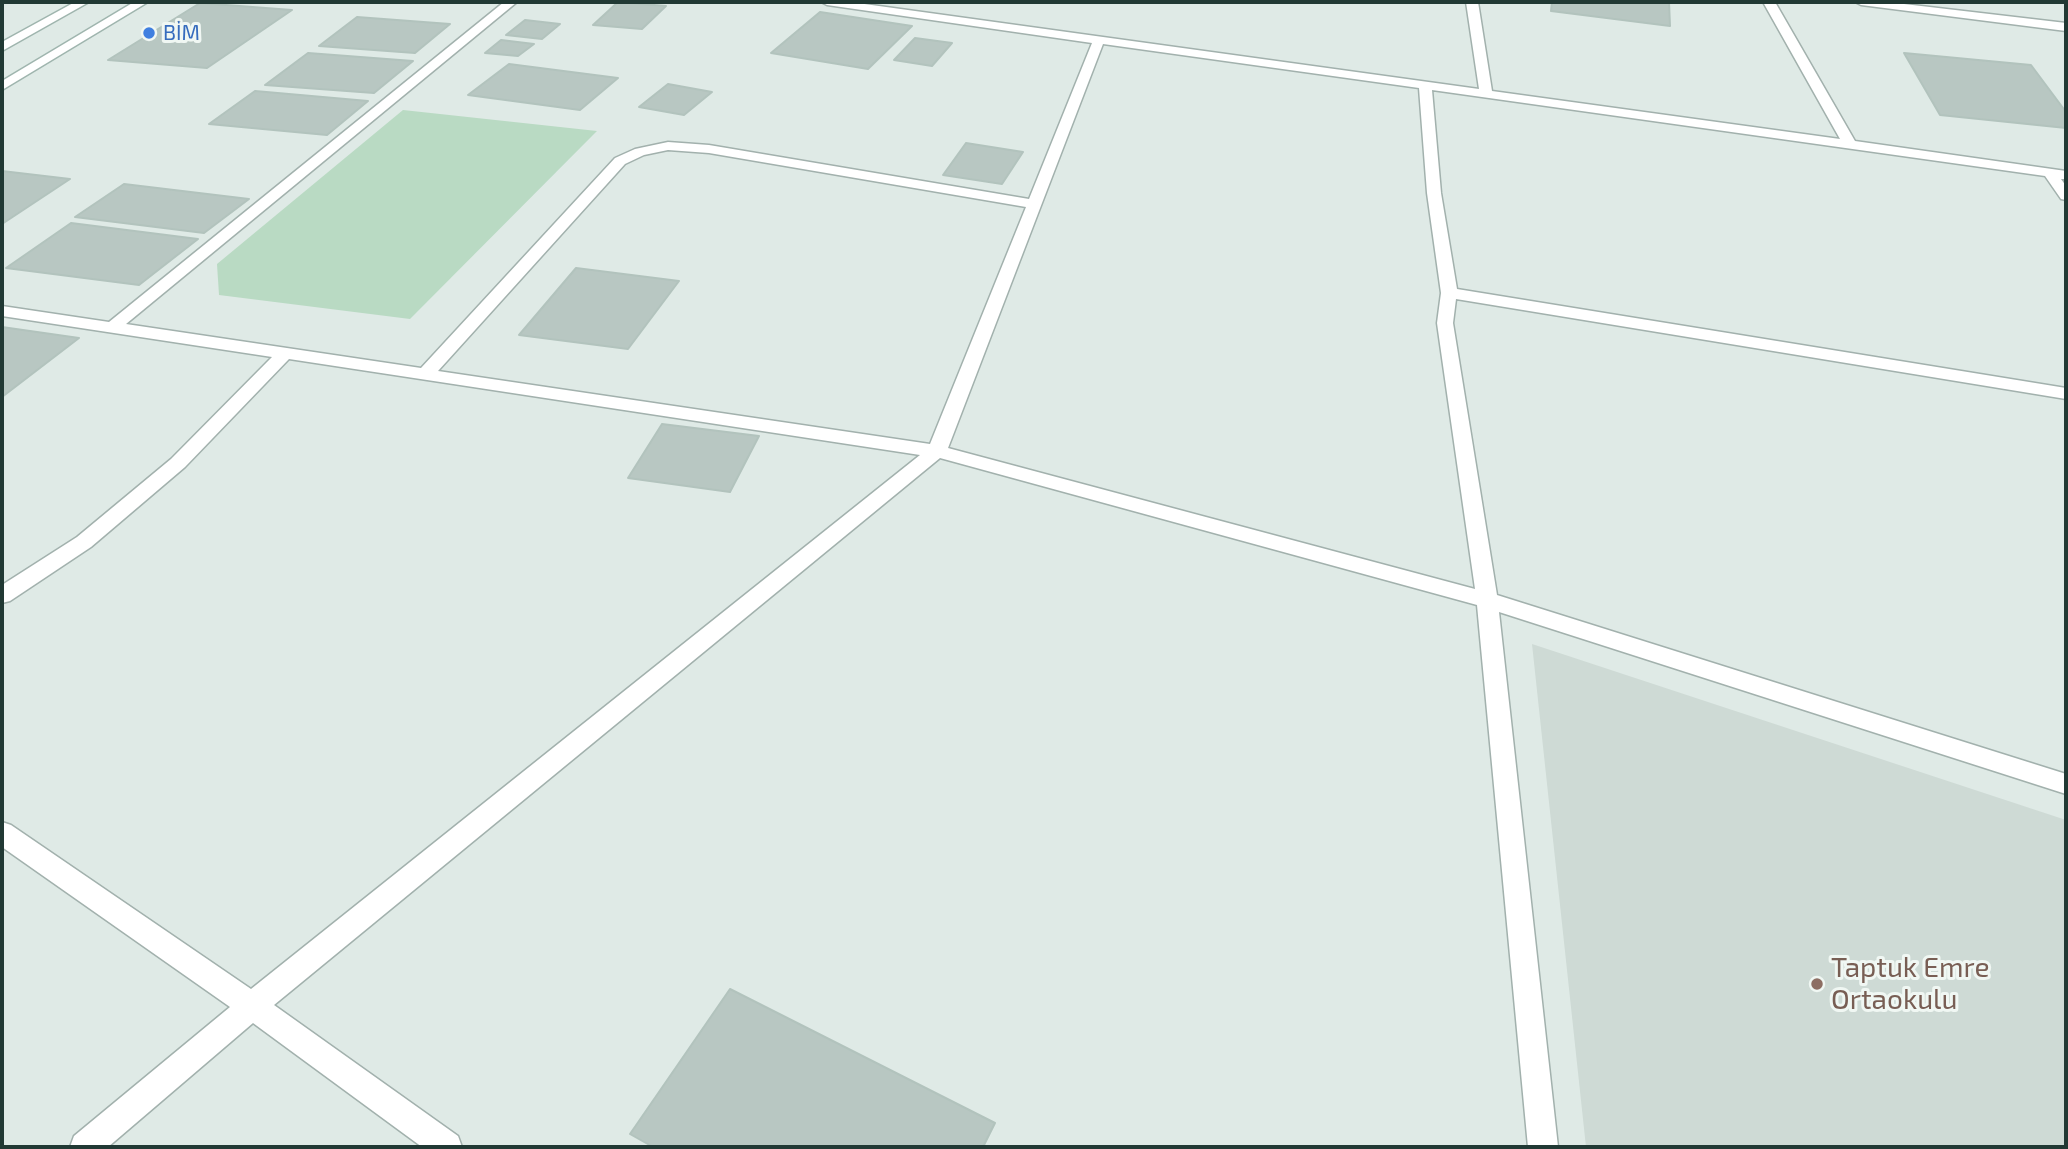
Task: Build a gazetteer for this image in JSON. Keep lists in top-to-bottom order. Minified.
{"places":["BİM","Taptuk Emre Ortaokulu"]}
